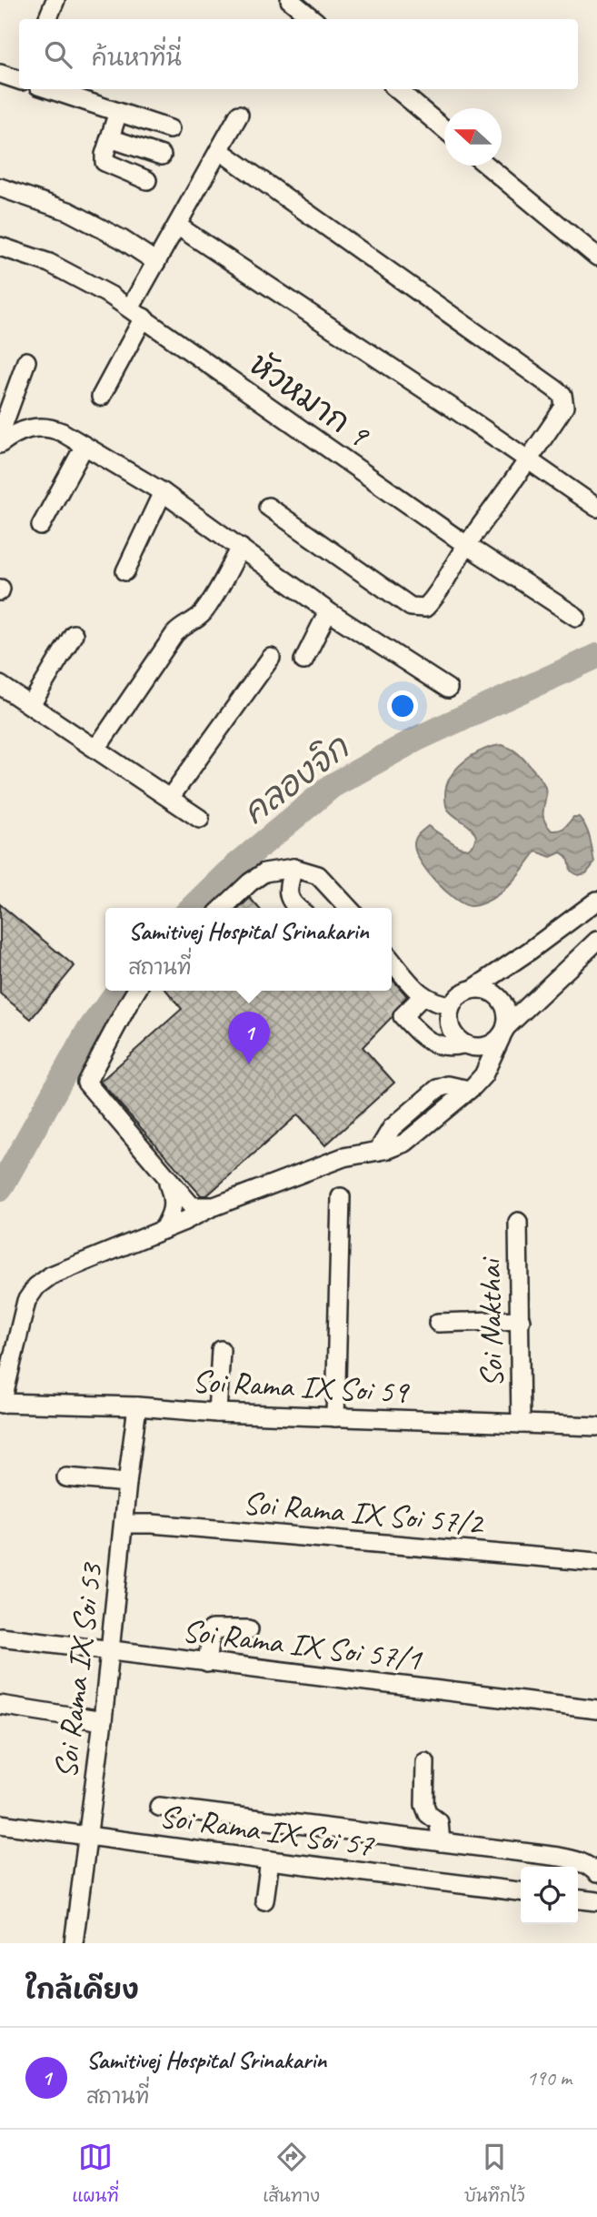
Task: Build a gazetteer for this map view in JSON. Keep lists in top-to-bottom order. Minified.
{"streets":{"street":["หัวหมาก 9","Soi Nakthai","Soi Rama IX Soi 59","Soi Rama IX Soi 57/2","Soi Rama IX Soi 57/1","Soi Rama IX Soi 53","Soi Rama IX Soi 57"]},"crossings":[["Soi Nakthai","Soi Rama IX Soi 59"],["Soi Rama IX Soi 59","Soi Rama IX Soi 53"],["Soi Rama IX Soi 57/2","Soi Rama IX Soi 53"],["Soi Rama IX Soi 57/1","Soi Rama IX Soi 53"],["Soi Rama IX Soi 53","Soi Rama IX Soi 57"]],"water":["คลองจิก"],"north":"left","page":{"search":"ค้นหาที่นี่","popup":["Samitivej Hospital Srinakarin","สถานที่"],"pins":"1","heading":"ใกล้เคียง","list":[{"mark":"1","name":"Samitivej Hospital Srinakarin","note":"สถานที่","value":"190 m"}],"nav":["แผนที่","เส้นทาง","บันทึกไว้"]}}
